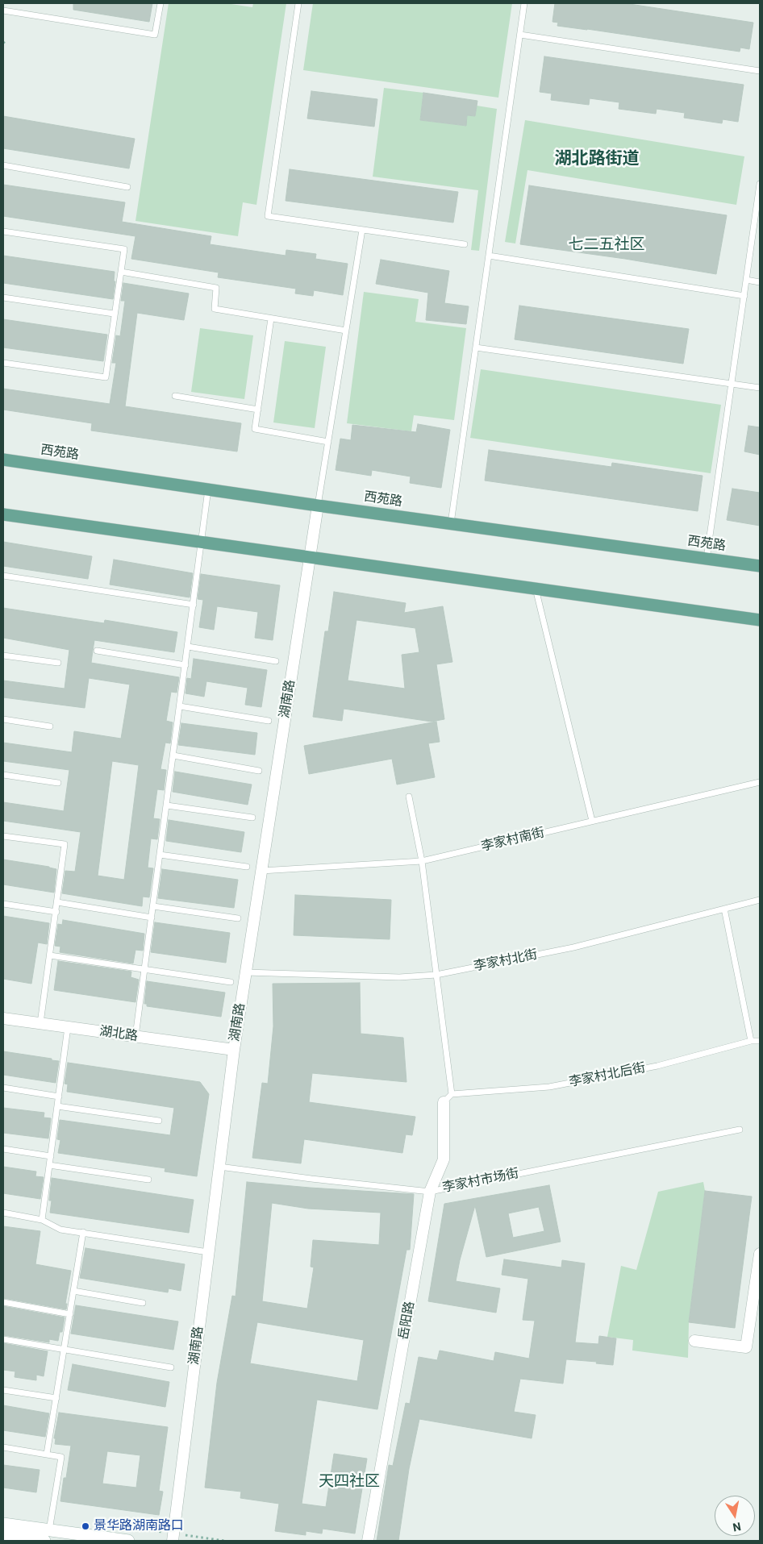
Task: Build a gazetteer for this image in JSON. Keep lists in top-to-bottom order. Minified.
{"streets":{"main road":["西苑路"],"street":["湖南路","湖北路","岳阳路"],"lane":["李家村南街","李家村北街","李家村北后街","李家村市场街"]},"crossings":[["西苑路","湖南路"],["湖南路","李家村南街"],["湖南路","李家村北街"],["湖南路","湖北路"],["湖南路","李家村市场街"],["李家村北后街","岳阳路"],["李家村市场街","岳阳路"]],"districts":["湖北路街道","七二五社区","天四社区"],"places":["景华路湖南路口"],"north":"bottom"}
